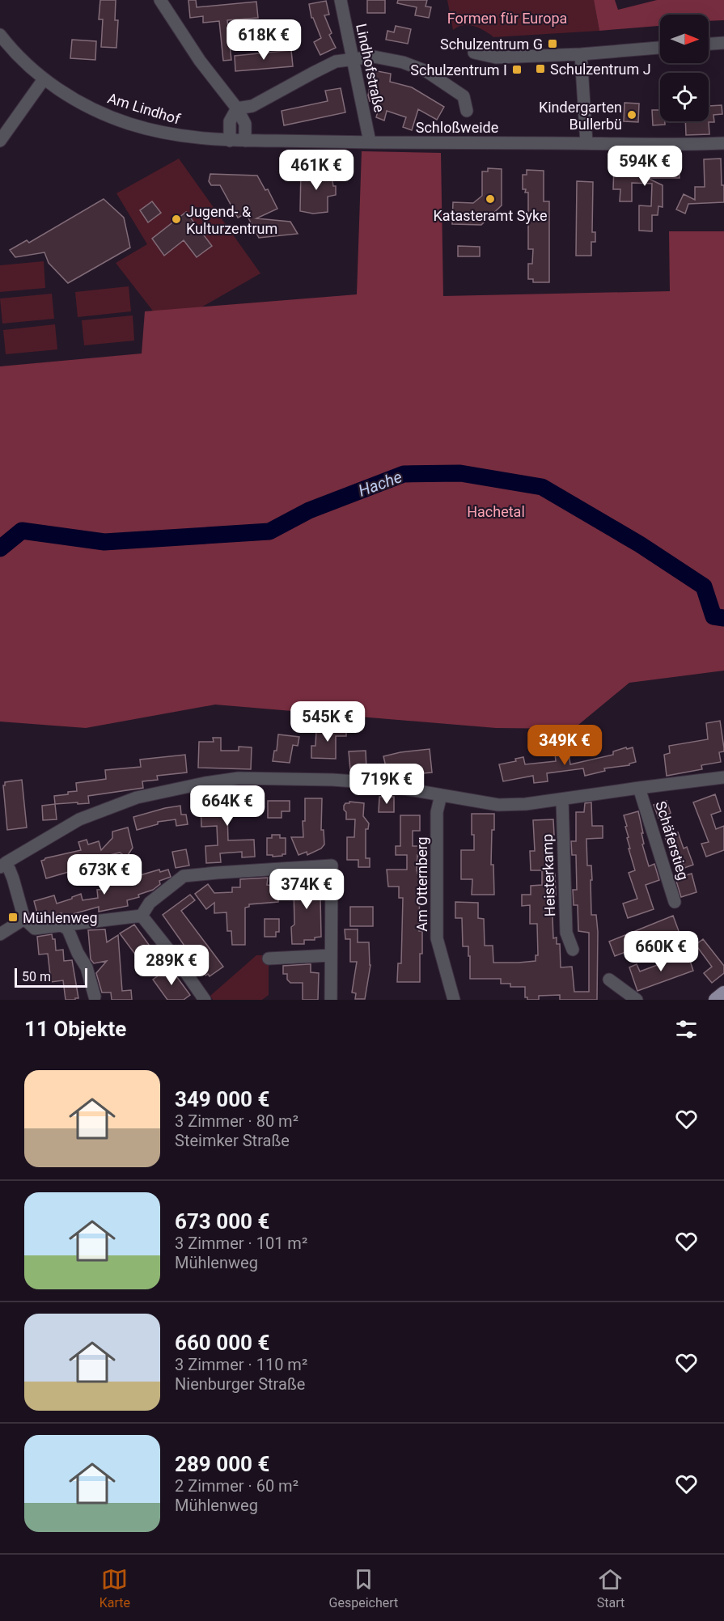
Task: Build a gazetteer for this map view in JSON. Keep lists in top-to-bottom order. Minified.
{"streets":{"street":["Lindhofstraße","Am Lindhof","Schloßweide","Schäferstieg","Heisterkamp","Am Otternberg"]},"crossings":[["Lindhofstraße","Schloßweide"],["Am Lindhof","Schloßweide"]],"water":["Hache"],"parks":["Formen für Europa","Hachetal"],"places":{"transit":["Schulzentrum G","Schulzentrum J","Schulzentrum I","Mühlenweg"],"other":["Kindergarten Bullerbü","Katasteramt Syke","Jugend- & Kulturzentrum"]},"scale_bar":"50 m","north":"right","page":{"price":["618K €","594K €","461K €","545K €","349K €","719K €","664K €","673K €","374K €","660K €","289K €"],"scale":"50 m","heading":"11 Objekte","list":[{"name":"349 000 €","note":"3 Zimmer · 80 m² · Steimker Straße"},{"name":"673 000 €","note":"3 Zimmer · 101 m² · Mühlenweg"},{"name":"660 000 €","note":"3 Zimmer · 110 m² · Nienburger Straße"},{"name":"289 000 €","note":"2 Zimmer · 60 m² · Mühlenweg"}],"tabs":["Karte","Gespeichert","Start"]}}
